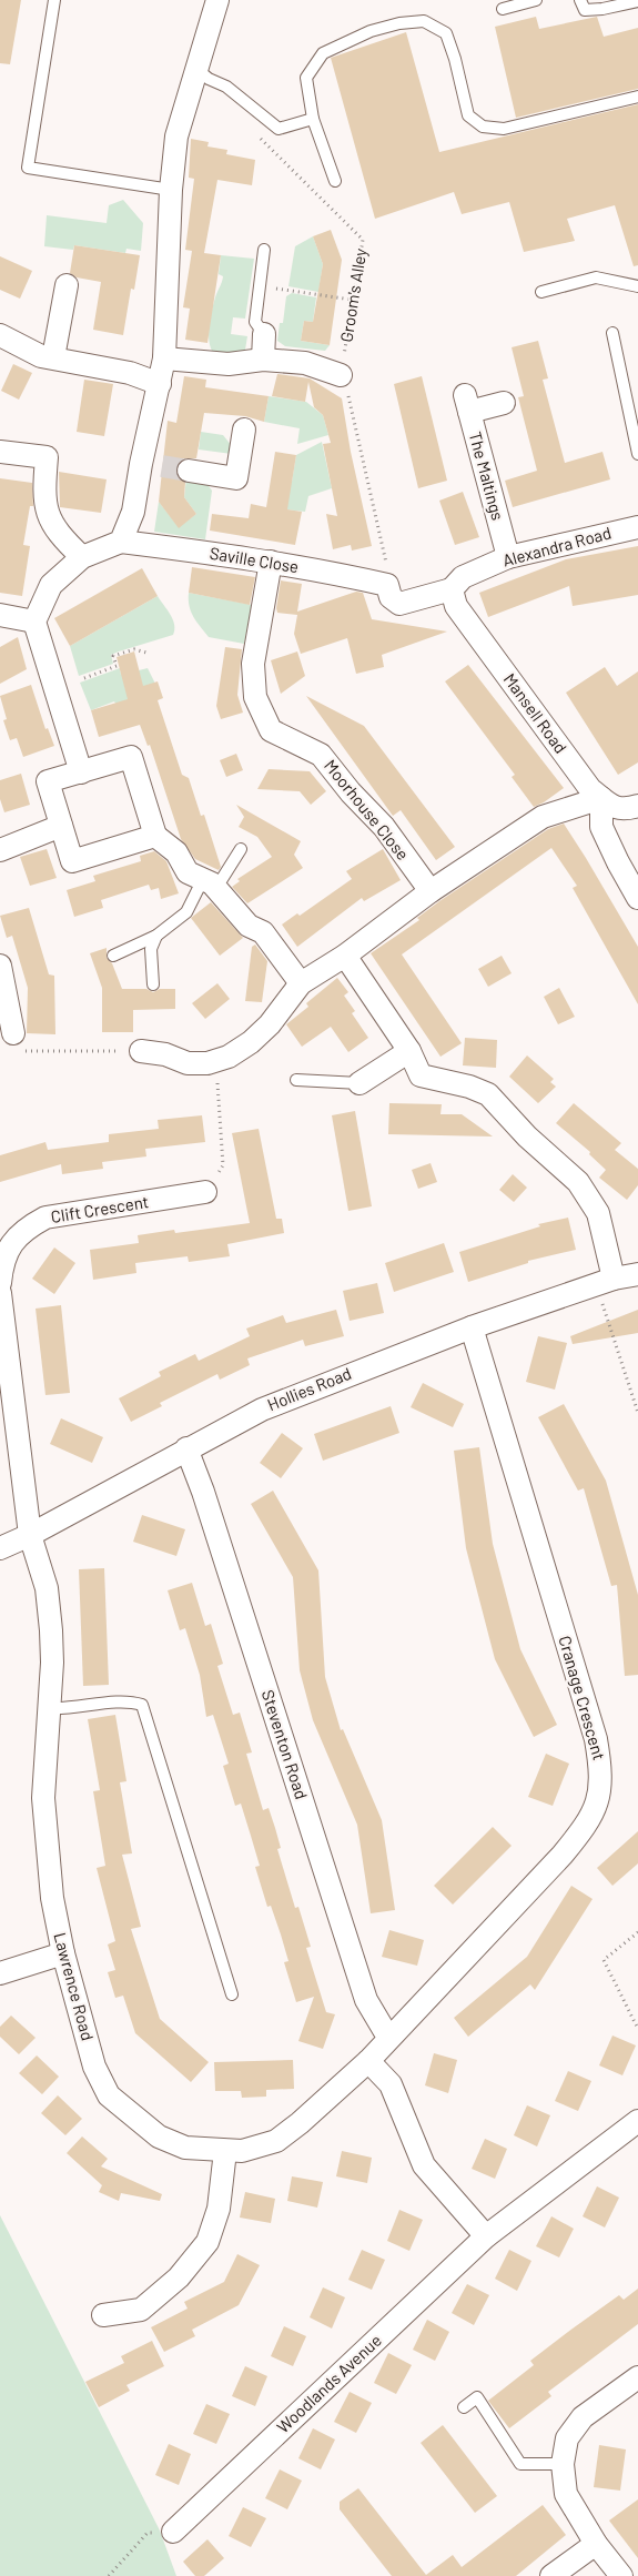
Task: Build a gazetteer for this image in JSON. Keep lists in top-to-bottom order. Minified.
{"streets":{"street":["The Maltings","Alexandra Road","Saville Close","Mansell Road","Moorhouse Close","Clift Crescent","Hollies Road","Cranage Crescent","Steventon Road","Lawrence Road","Woodlands Avenue"],"path":["Groom's Alley"]},"crossings":[["Groom's Alley","Saville Close"],["The Maltings","Alexandra Road"],["Alexandra Road","Mansell Road"],["Saville Close","Moorhouse Close"],["Hollies Road","Cranage Crescent"],["Hollies Road","Steventon Road"],["Hollies Road","Lawrence Road"],["Cranage Crescent","Steventon Road"],["Cranage Crescent","Lawrence Road"],["Steventon Road","Lawrence Road"]]}
